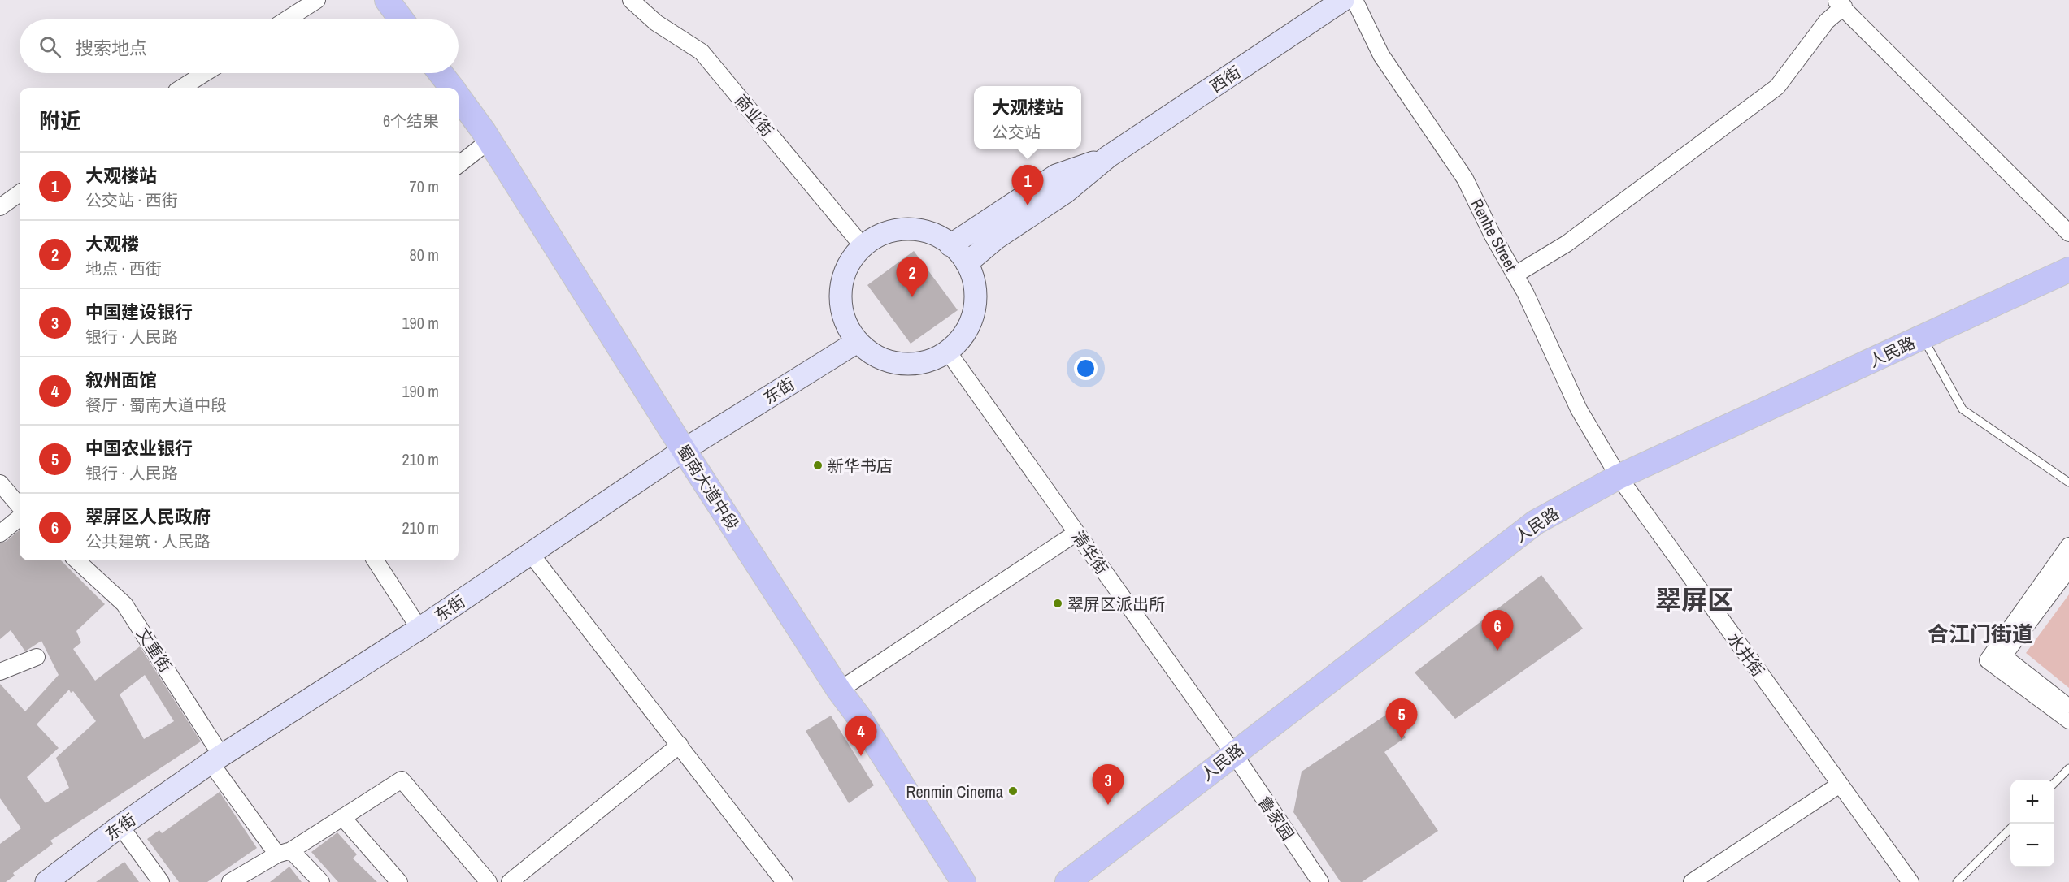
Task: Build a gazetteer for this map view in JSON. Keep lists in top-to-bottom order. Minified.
{"streets":{"main road":["西街","人民路","东街","蜀南大道中段"],"street":["商业街","Renhe Street","清华街","文重街","水井街","鲁家园"]},"crossings":[["西街","商业街"],["西街","东街"],["西街","清华街"],["商业街","东街"],["商业街","清华街"],["Renhe Street","人民路"],["Renhe Street","水井街"],["人民路","清华街"],["人民路","水井街"],["人民路","鲁家园"],["东街","蜀南大道中段"],["东街","清华街"],["东街","文重街"],["清华街","鲁家园"]],"districts":["翠屏区","合江门街道"],"places":["新华书店","翠屏区派出所","Renmin Cinema"],"page":{"search":"搜索地点","popup":["大观楼站","公交站"],"heading":["附近","6个结果"],"list":[{"mark":"1","name":"大观楼站","note":"公交站 · 西街","value":"70 m"},{"mark":"2","name":"大观楼","note":"地点 · 西街","value":"80 m"},{"mark":"3","name":"中国建设银行","note":"银行 · 人民路","value":"190 m"},{"mark":"4","name":"叙州面馆","note":"餐厅 · 蜀南大道中段","value":"190 m"},{"mark":"5","name":"中国农业银行","note":"银行 · 人民路","value":"210 m"},{"mark":"6","name":"翠屏区人民政府","note":"公共建筑 · 人民路","value":"210 m"}],"pins":["1","2","6","5","4","3"],"map_buttons":["+","−"]}}
